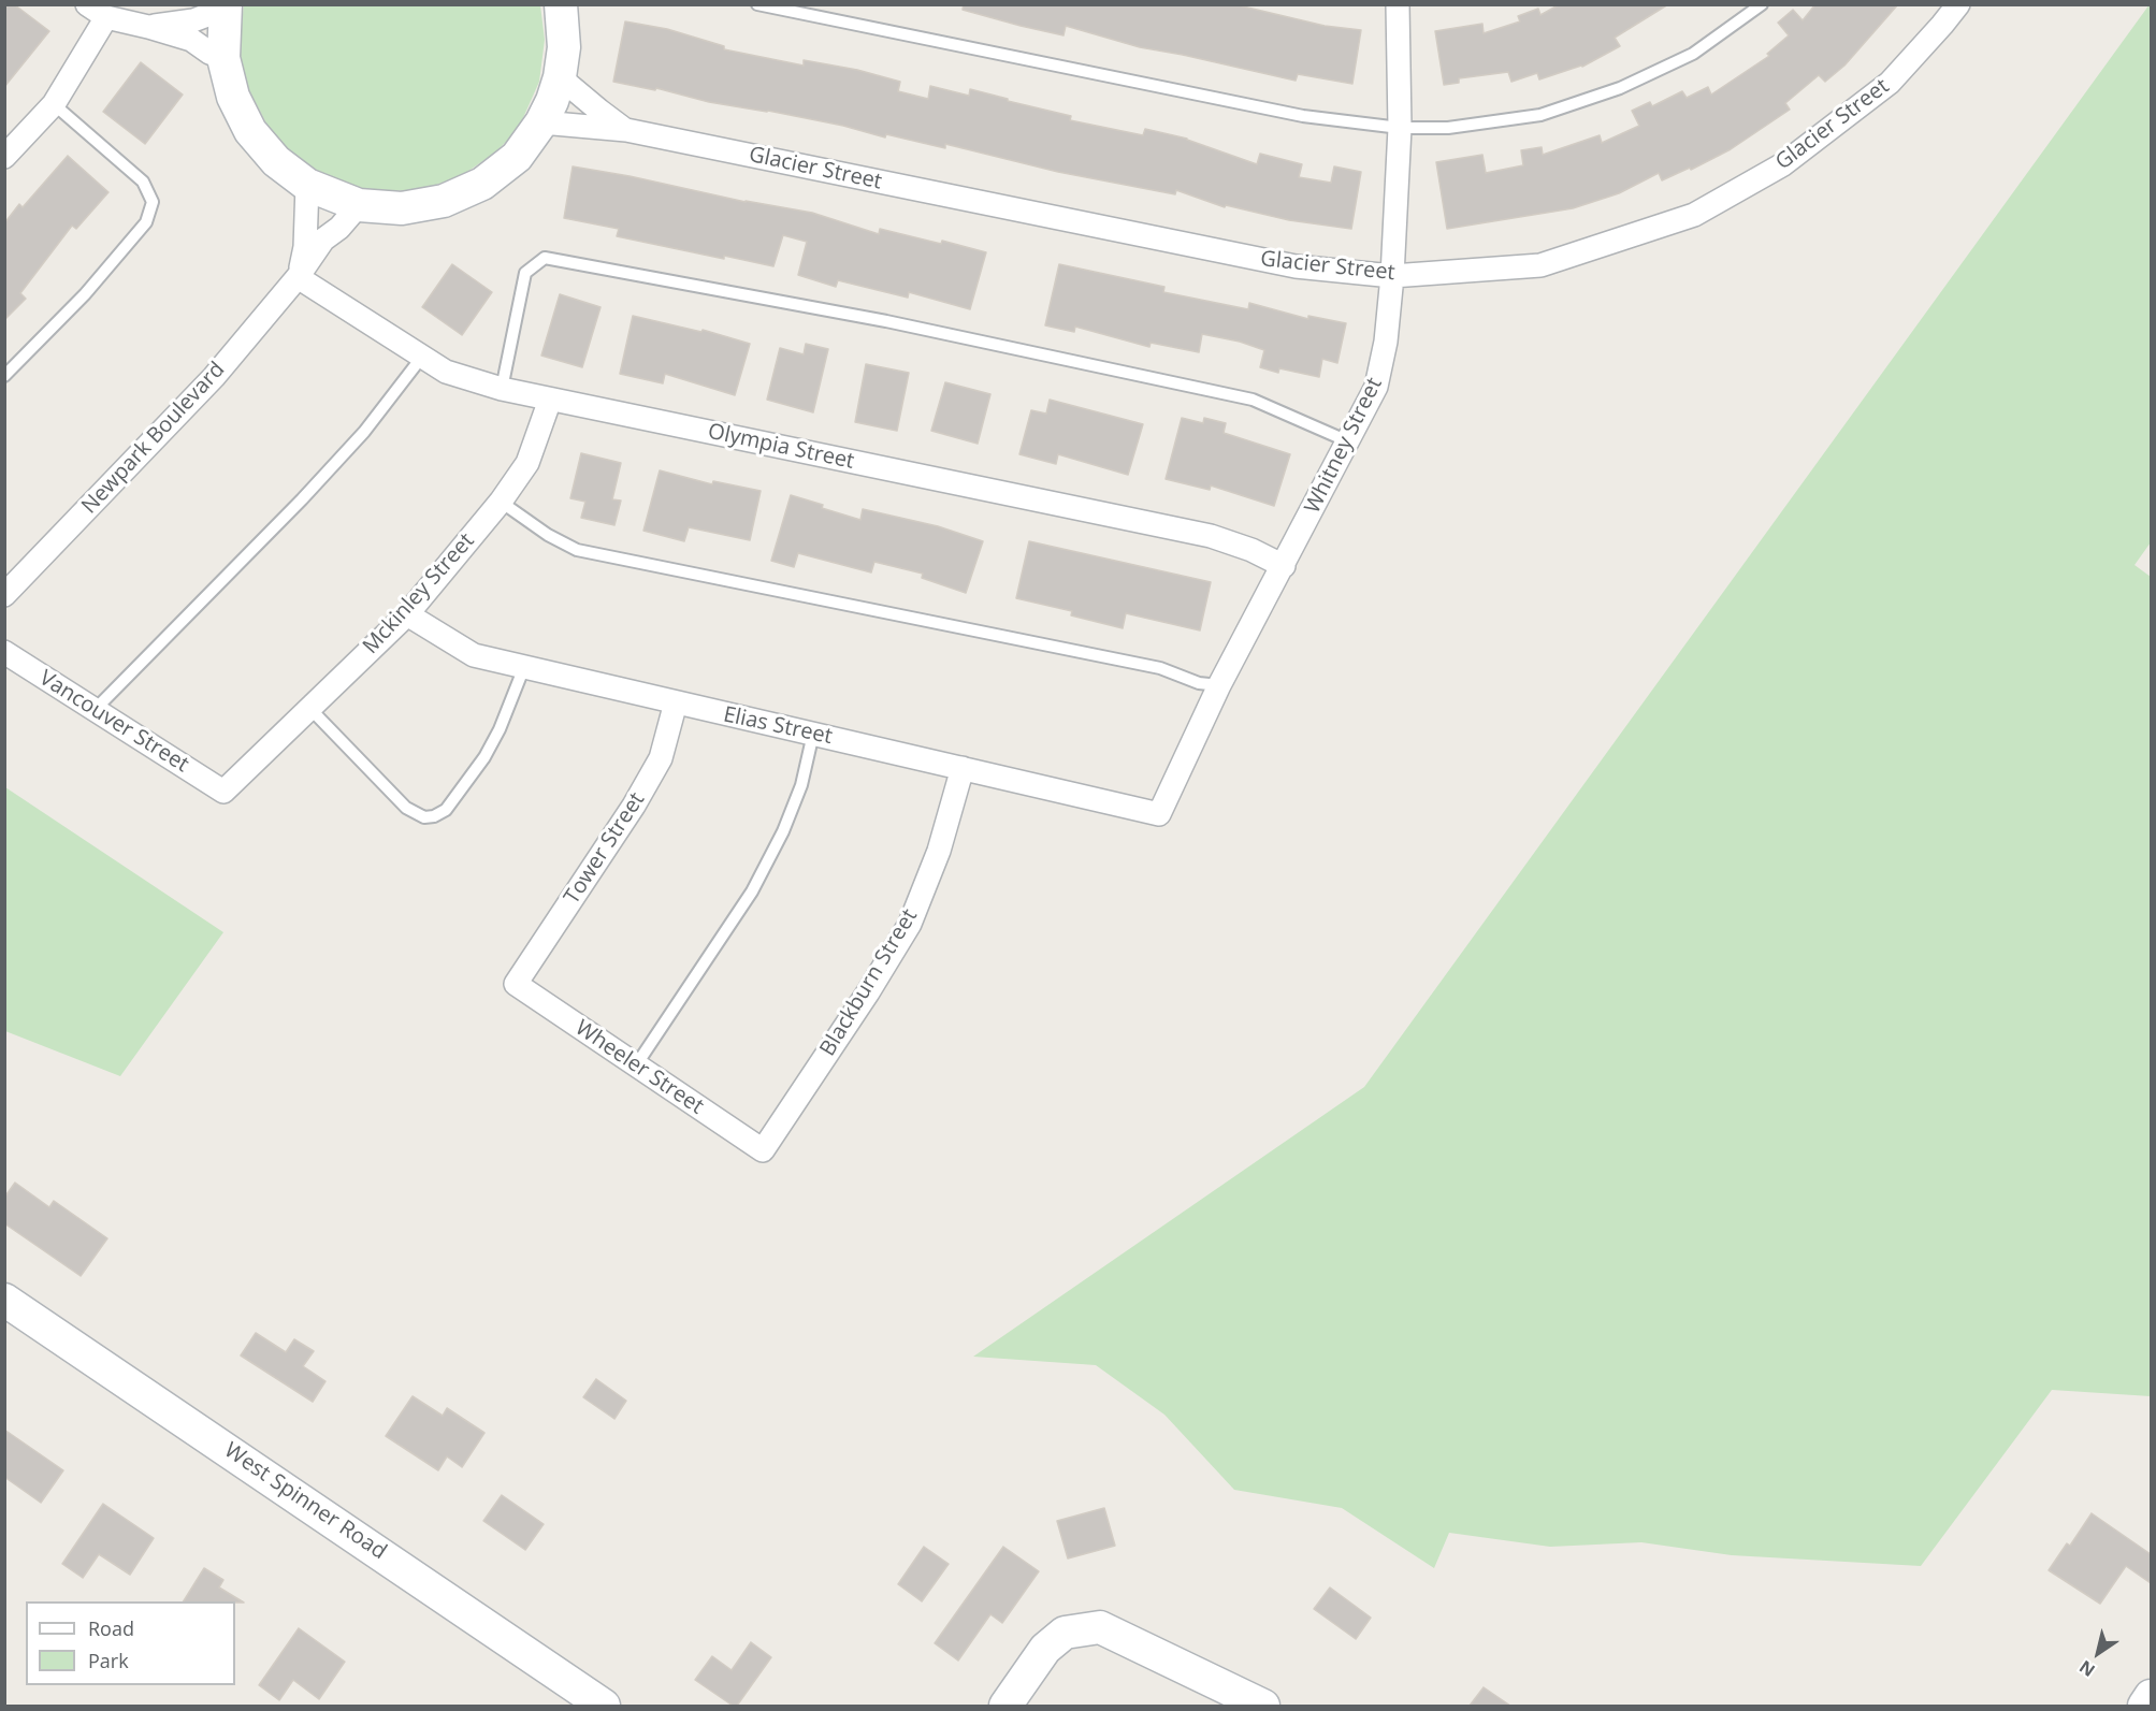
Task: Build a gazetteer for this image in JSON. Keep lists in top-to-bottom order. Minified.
{"streets":{"street":["Glacier Street","Newpark Boulevard","Whitney Street","Olympia Street","Mckinley Street","Vancouver Street","Elias Street","Tower Street","Blackburn Street","Wheeler Street","West Spinner Road"]},"crossings":[["Glacier Street","Whitney Street"],["Newpark Boulevard","Olympia Street"],["Whitney Street","Olympia Street"],["Whitney Street","Elias Street"],["Olympia Street","Mckinley Street"],["Mckinley Street","Vancouver Street"],["Mckinley Street","Elias Street"],["Elias Street","Tower Street"],["Elias Street","Blackburn Street"],["Tower Street","Wheeler Street"],["Blackburn Street","Wheeler Street"]],"legend":["Road","Park"],"north":"bottom left"}
